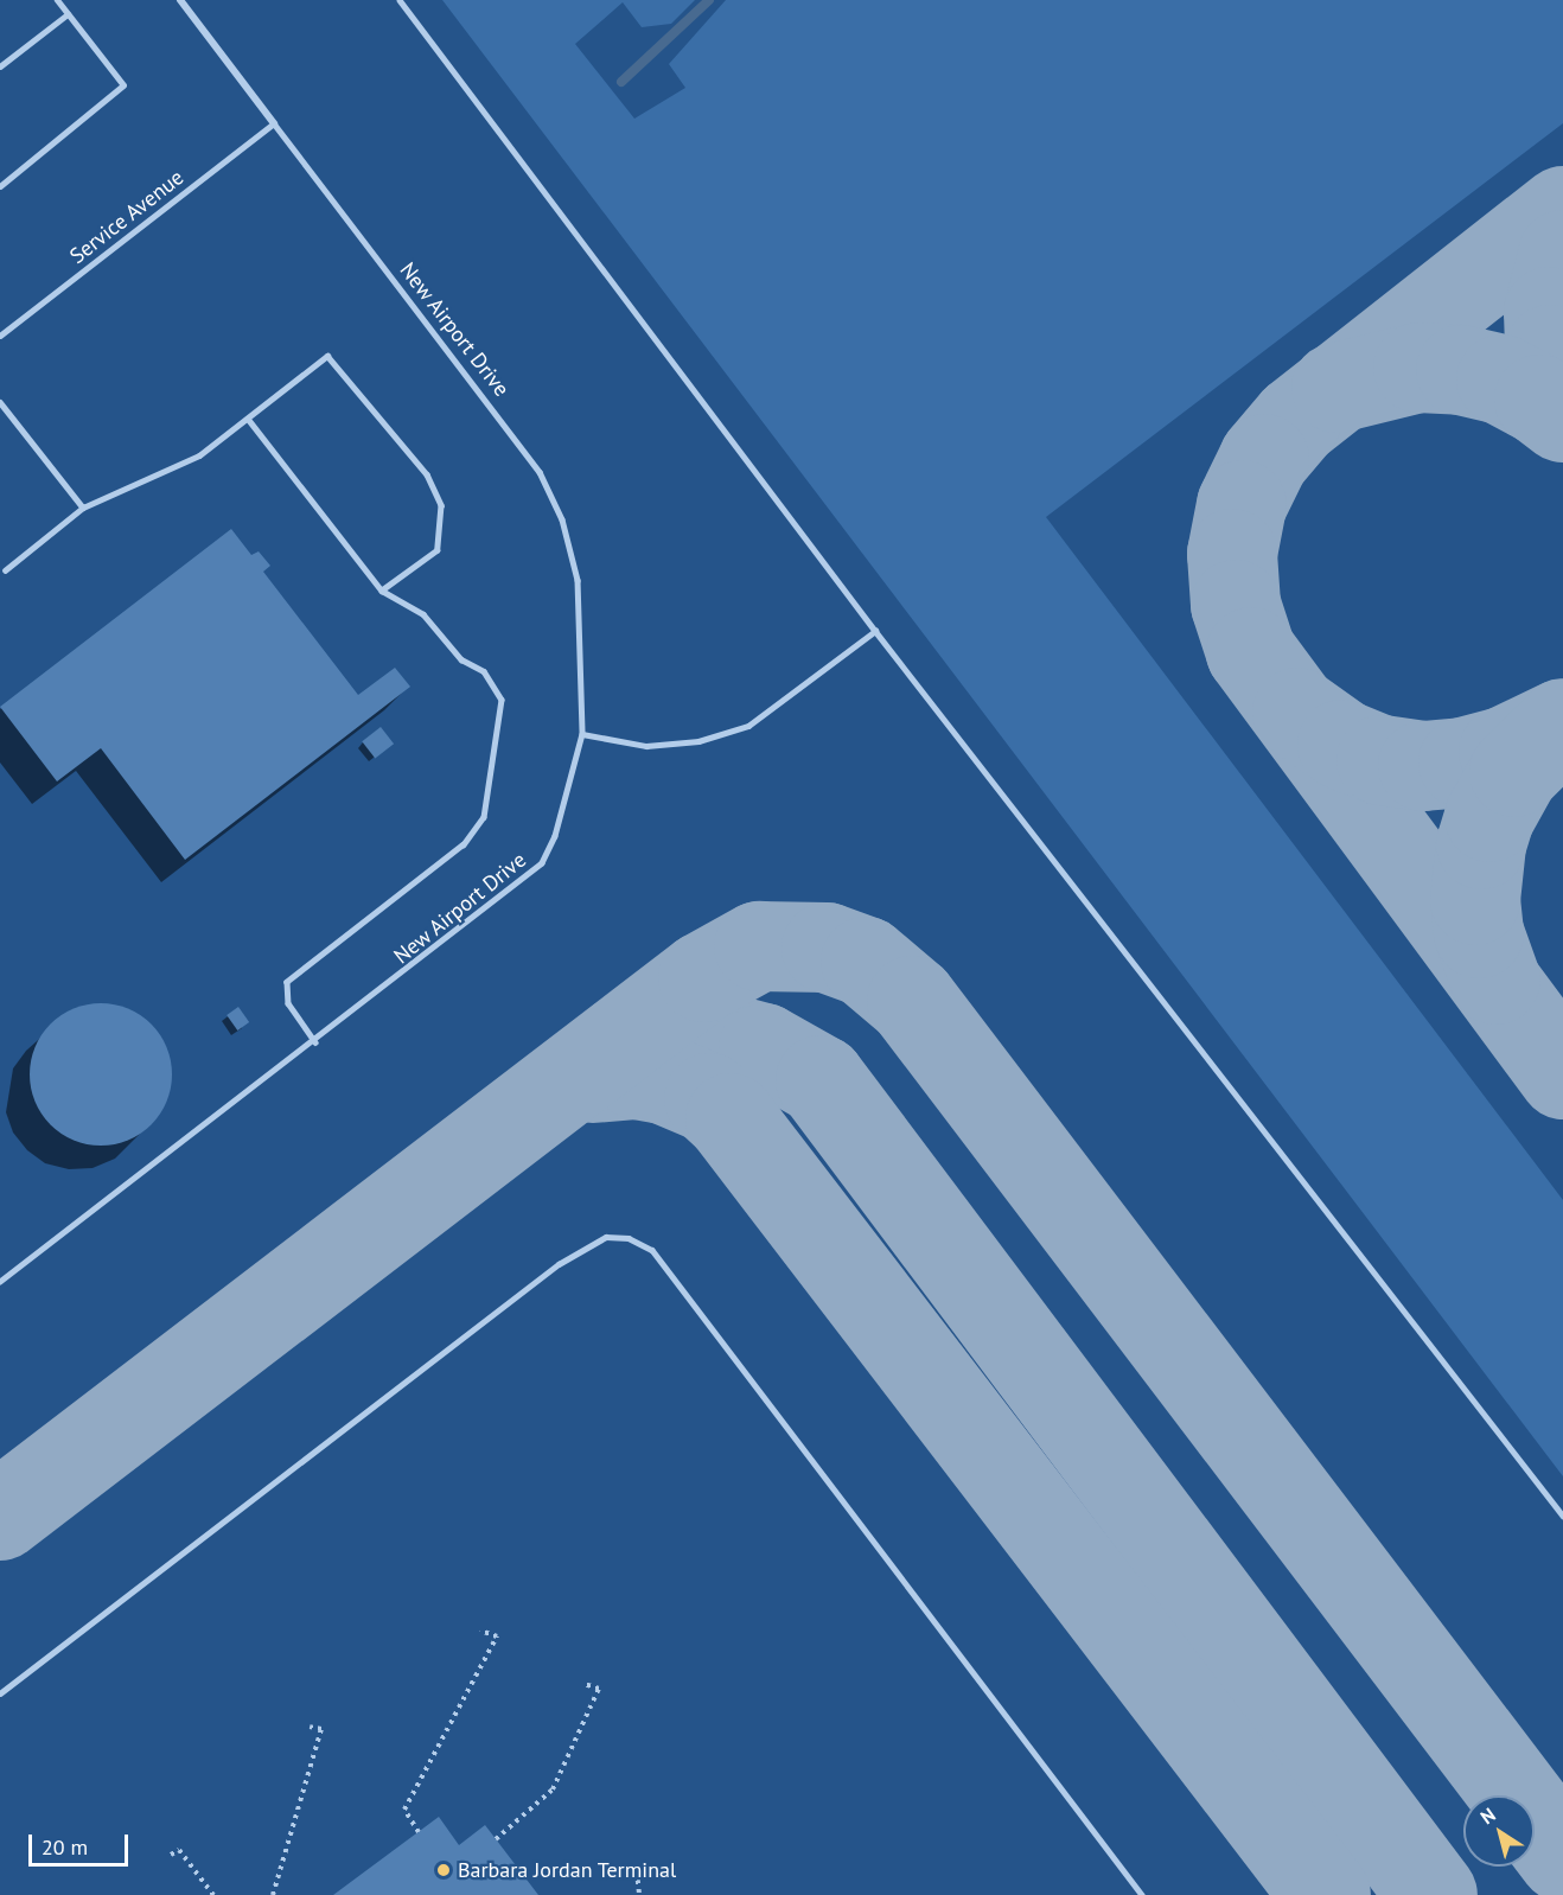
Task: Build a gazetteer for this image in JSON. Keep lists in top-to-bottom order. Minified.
{"streets":{"lane":["Service Avenue","New Airport Drive"]},"crossings":[["Service Avenue","New Airport Drive"]],"places":["Barbara Jordan Terminal"],"scale_bar":"20 m","north":"top left"}
